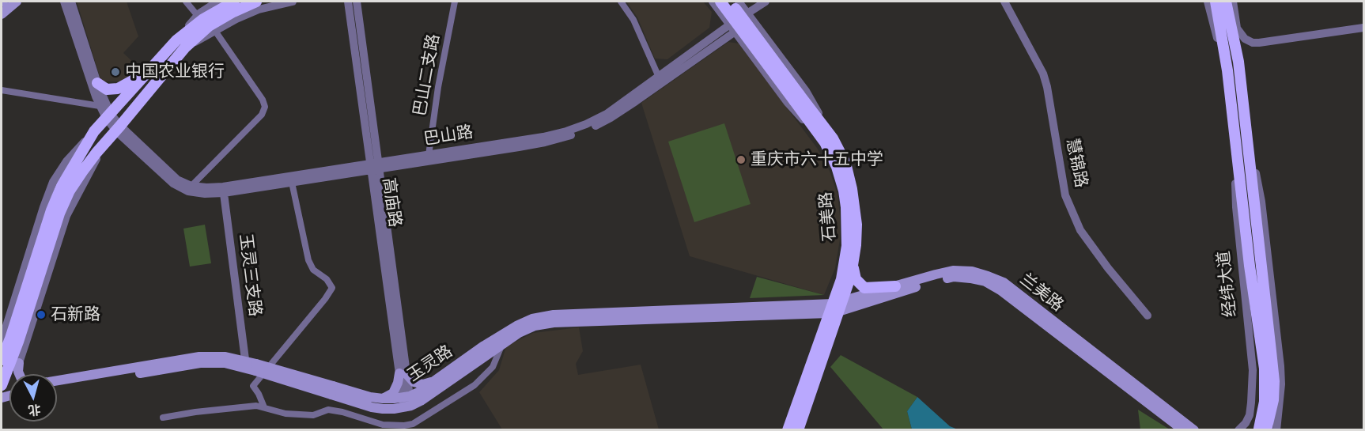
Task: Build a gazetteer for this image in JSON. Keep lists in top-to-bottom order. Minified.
{"streets":{"main road":["石美路","经纬大道","兰美路","玉灵路"],"street":["巴山二支路","巴山路","慧锦路","高庙路","玉灵三支路"]},"crossings":[["巴山二支路","巴山路"],["巴山路","高庙路"],["巴山路","玉灵三支路"],["高庙路","玉灵路"],["石美路","兰美路"],["石美路","玉灵路"],["玉灵三支路","玉灵路"],["兰美路","玉灵路"]],"places":["中国农业银行","重庆市六十五中学","石新路"],"north":"bottom"}
